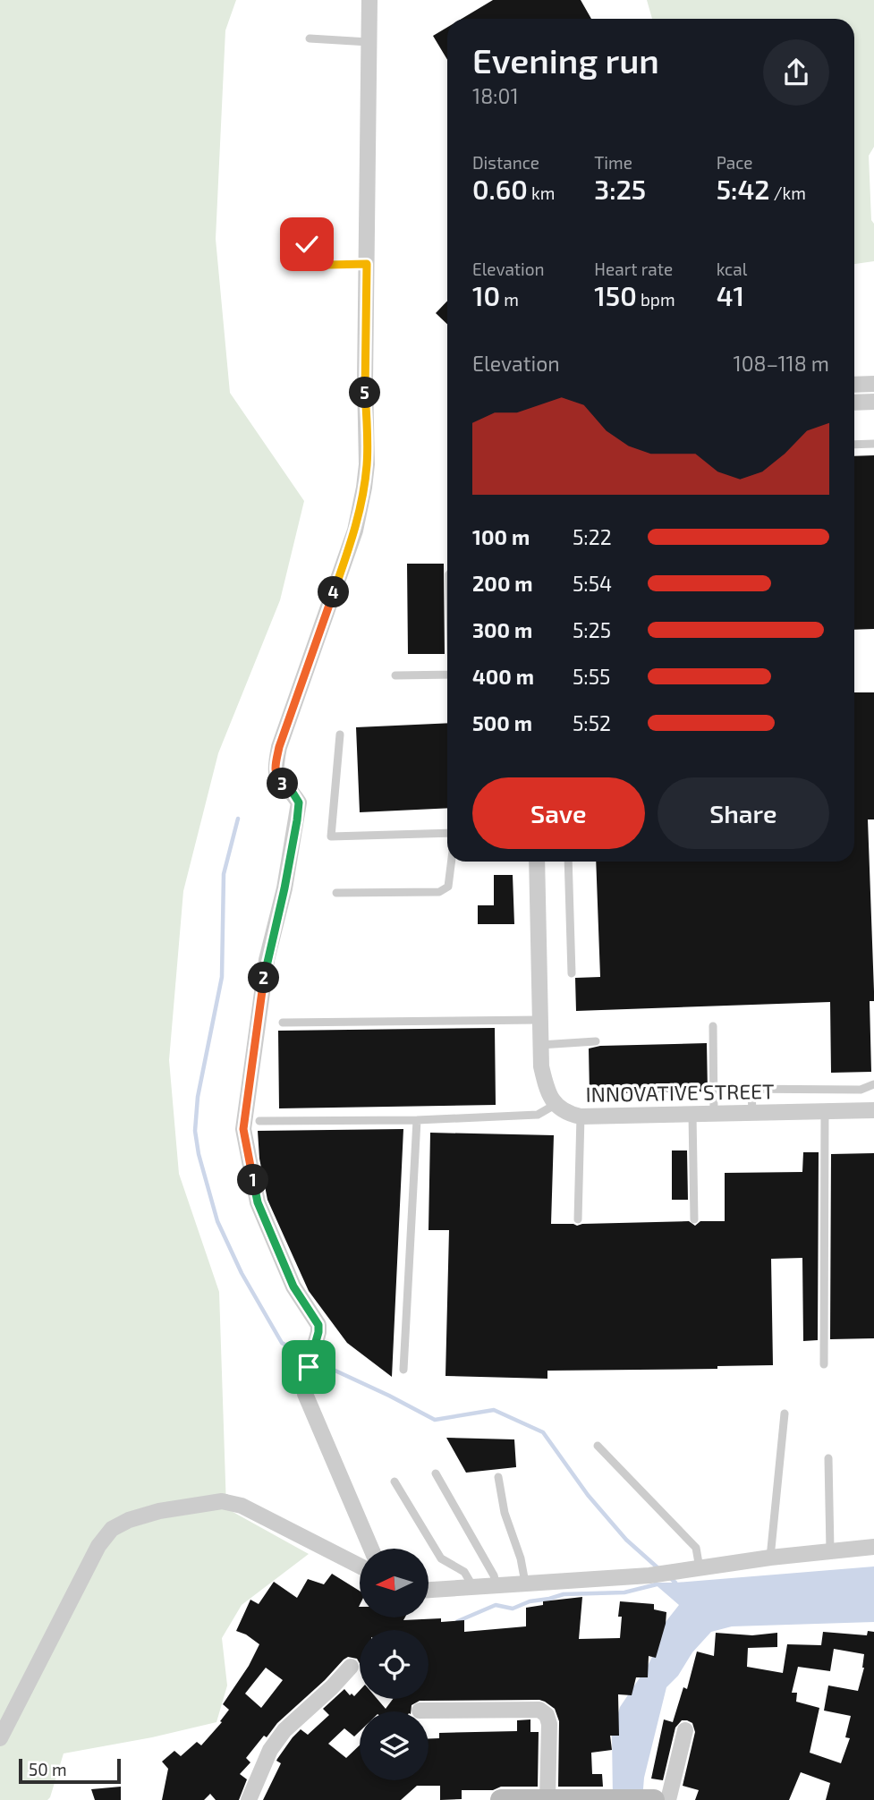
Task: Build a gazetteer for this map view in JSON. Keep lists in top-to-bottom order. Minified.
{"streets":{"street":["INNOVATIVE STREET"]},"scale_bar":"50 m","north":"left","page":{"heading":["Evening run","18:01"],"stats":[["Distance","0.60 km"],["Time","3:25"],["Pace","5:42 /km"],["Elevation","10 m"],["Heart rate","150 bpm"],["kcal","41"]],"chart":["Elevation","108–118 m"],"pins":["5","4","3","2","1"],"list":[{"name":"100 m","note":"5:22"},{"name":"200 m","note":"5:54"},{"name":"300 m","note":"5:25"},{"name":"400 m","note":"5:55"},{"name":"500 m","note":"5:52"}],"buttons":["Save","Share"],"scale":"50 m"}}
